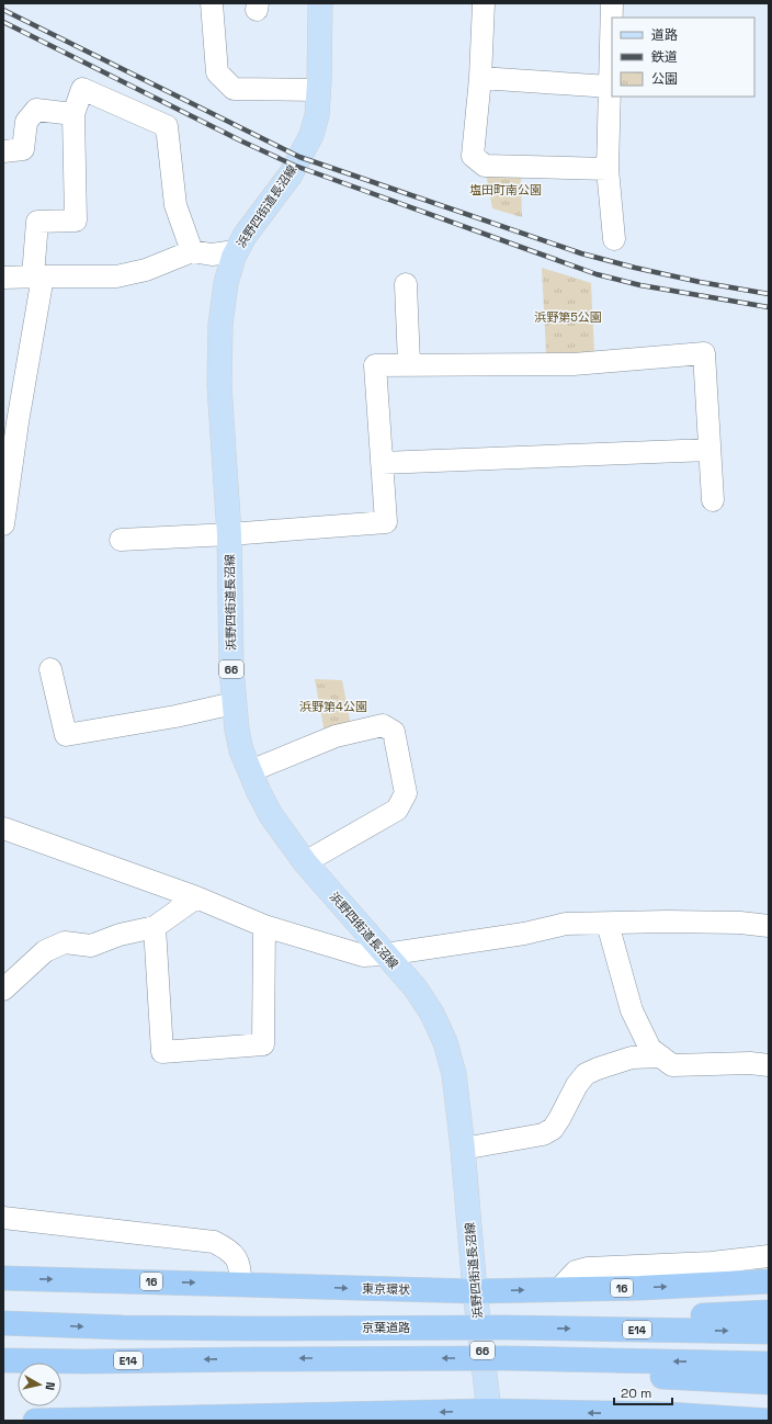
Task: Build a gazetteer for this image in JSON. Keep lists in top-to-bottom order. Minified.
{"streets":{"highway":["16","東京環状","京葉道路","E14"],"main road":["浜野四街道長沼線","66"]},"crossings":[["浜野四街道長沼線","東京環状"]],"parks":["塩田町南公園","浜野第5公園","浜野第4公園"],"legend":["道路","鉄道","公園"],"scale_bar":"20 m","north":"right"}
